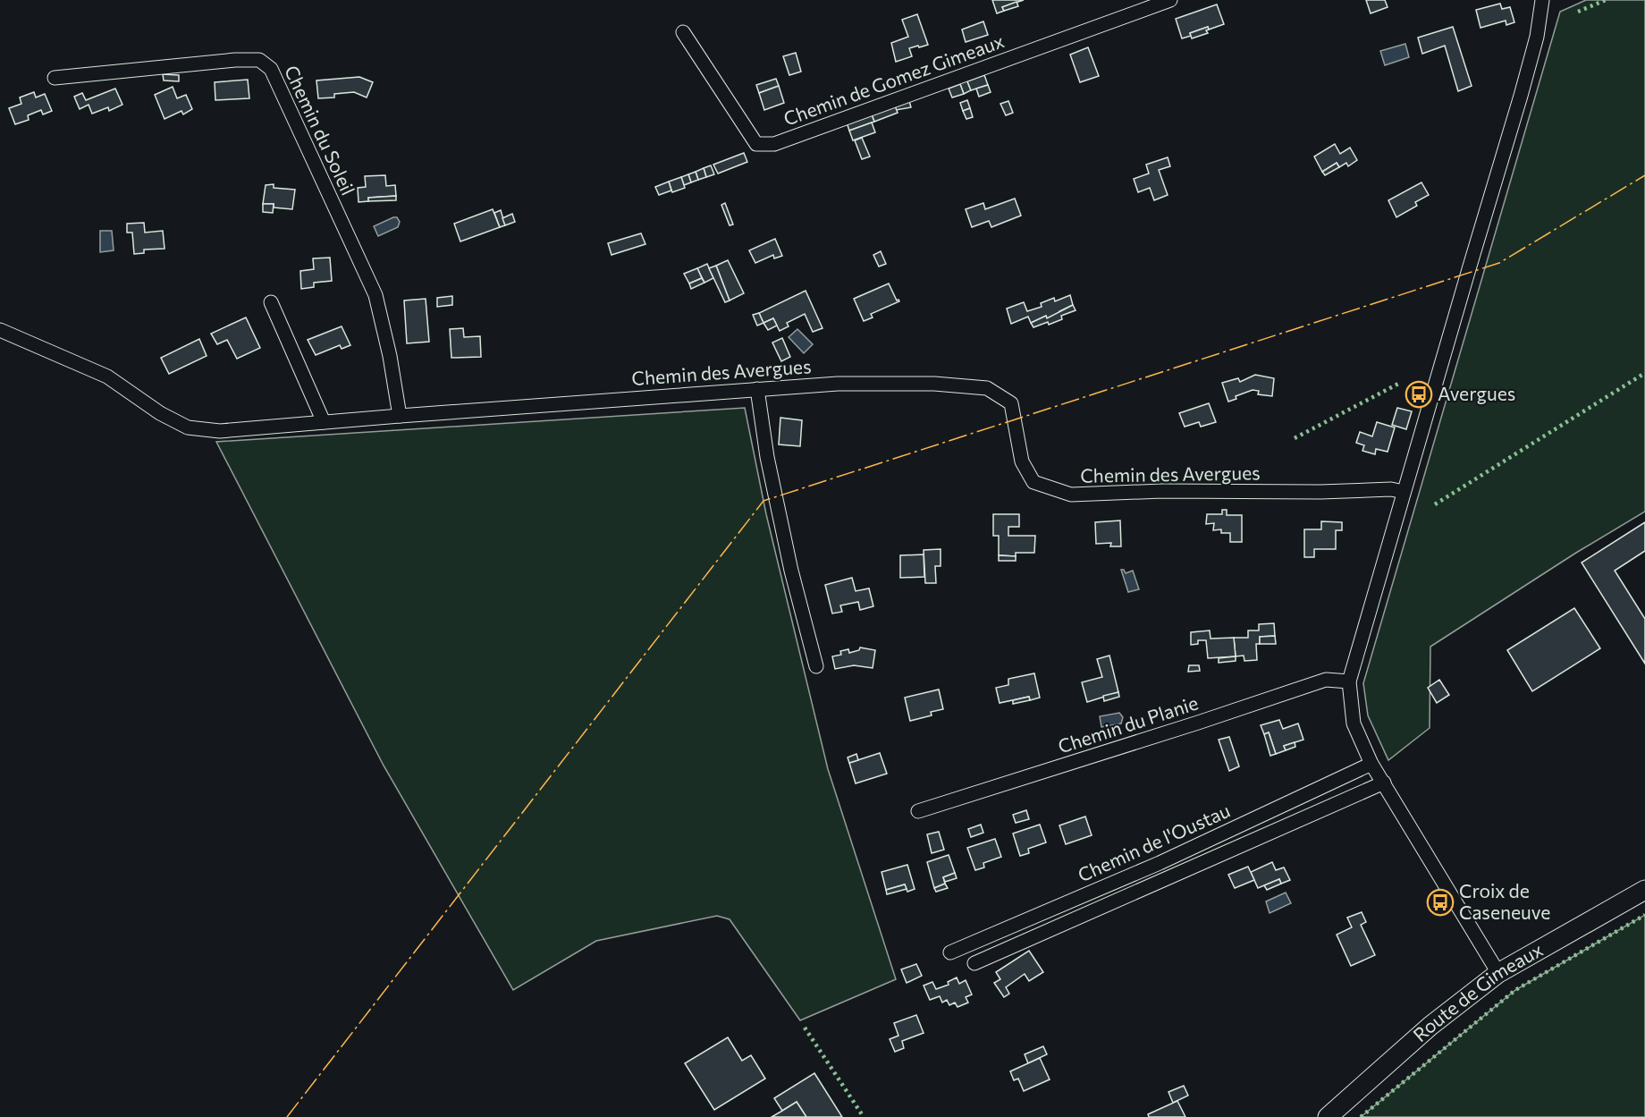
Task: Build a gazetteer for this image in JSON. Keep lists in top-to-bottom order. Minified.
{"streets":{"street":["Chemin de Gomez Gimeaux","Chemin du Soleil","Chemin des Avergues","Chemin du Planie","Chemin de l'Oustau","Route de Gimeaux"]},"crossings":[["Chemin du Soleil","Chemin des Avergues"]],"places":{"bus stop":["Avergues","Croix de Caseneuve"]}}
